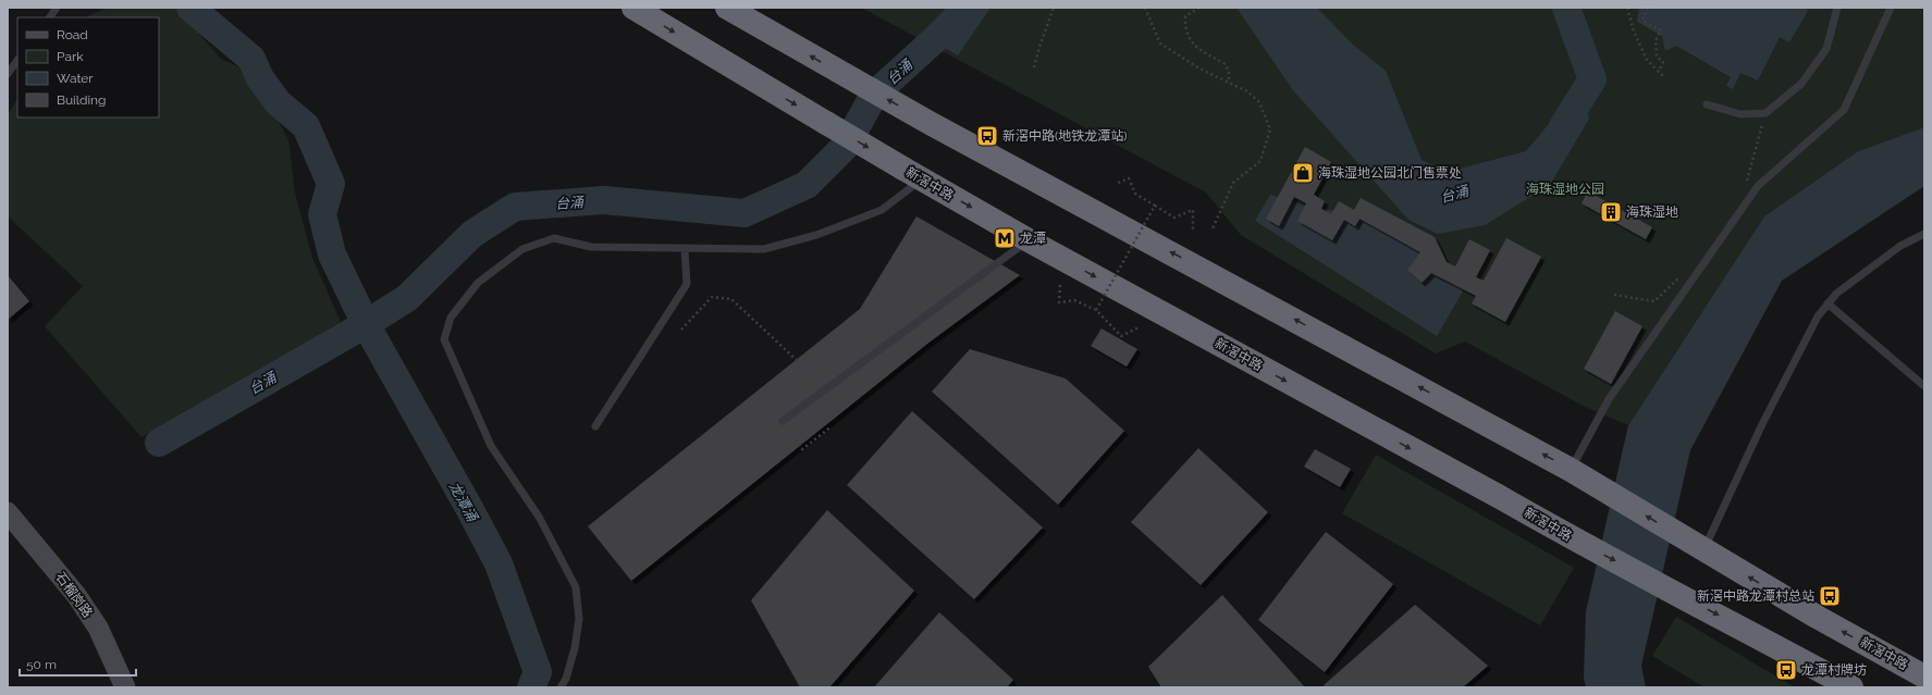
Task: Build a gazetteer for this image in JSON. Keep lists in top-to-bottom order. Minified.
{"streets":{"highway":["新滘中路"],"main road":["石榴岗路"]},"water":["台涌","龙潭涌"],"parks":["海珠湿地公园"],"places":{"bus stop":["新滘中路(地铁龙潭站)","新滘中路龙潭村总站","龙潭村牌坊"],"shop":["海珠湿地公园北门售票处"],"building":["海珠湿地"],"metro station":["龙潭"]},"legend":["Road","Park","Water","Building"],"scale_bar":"50 m"}
